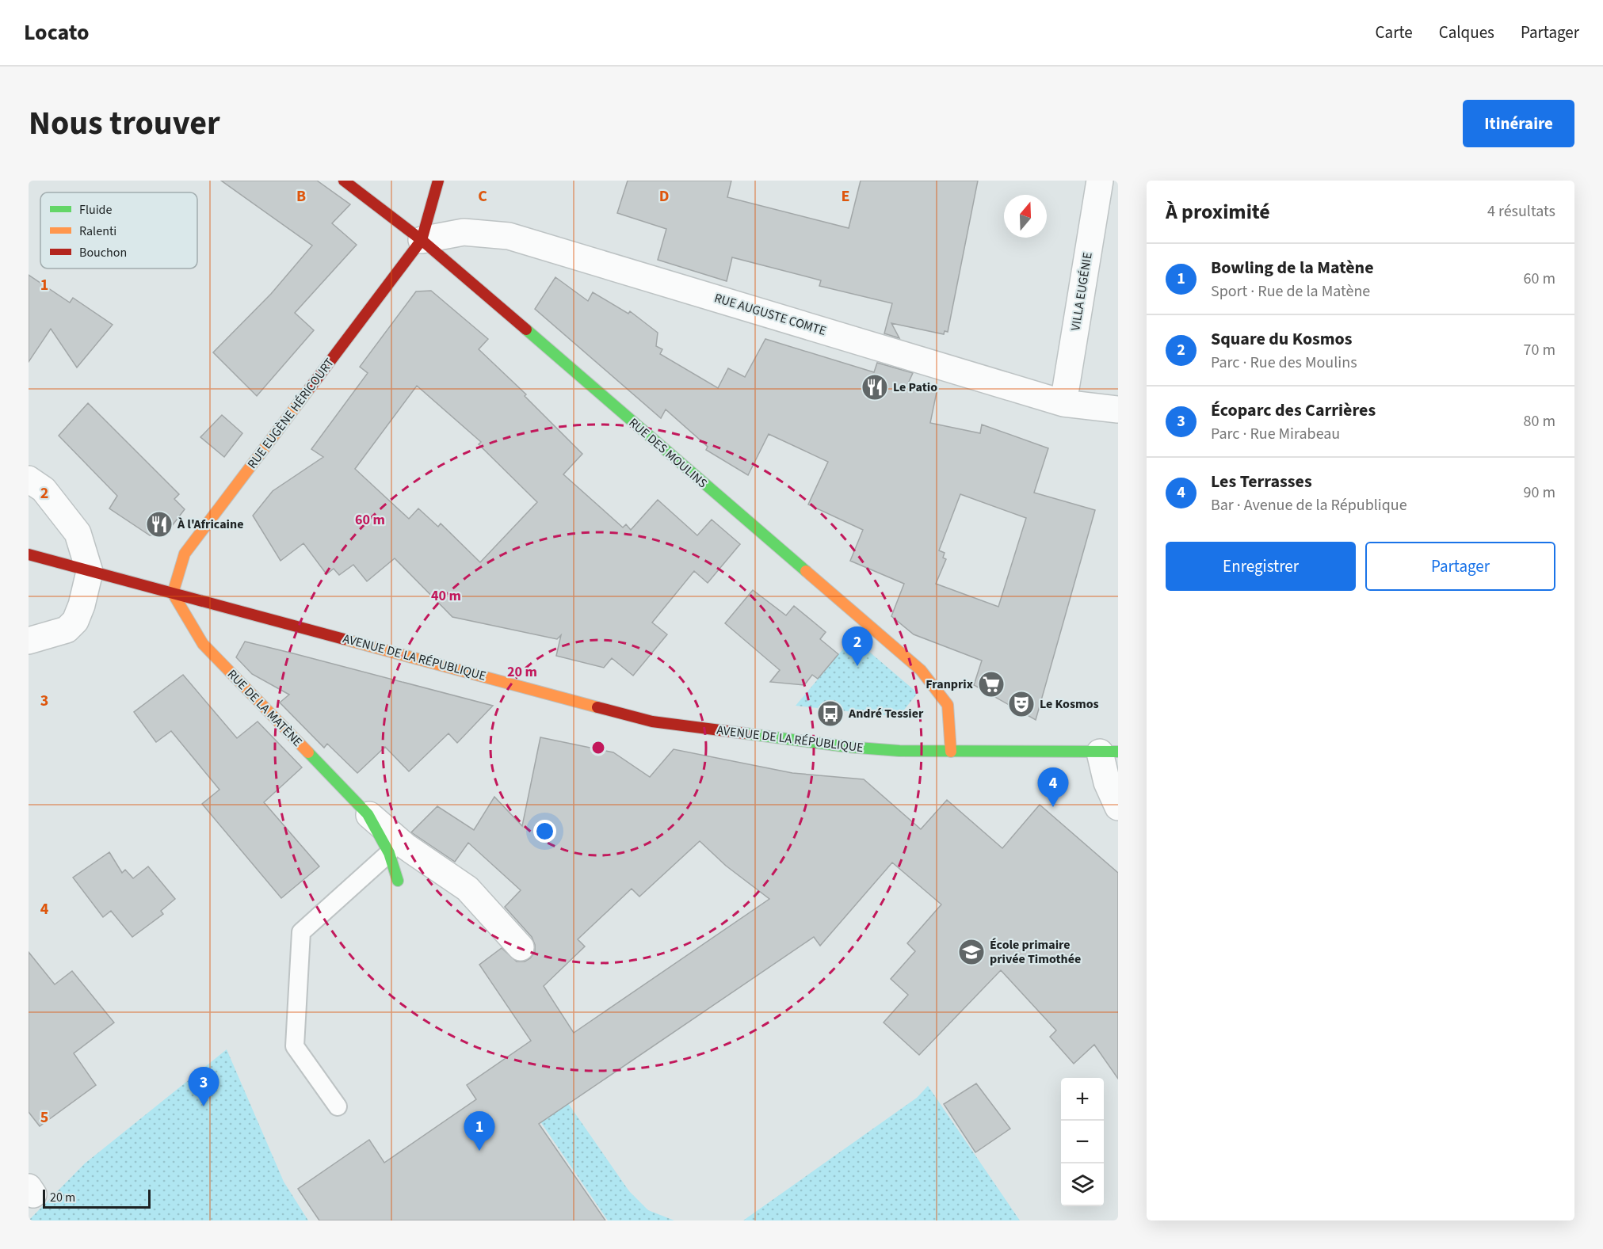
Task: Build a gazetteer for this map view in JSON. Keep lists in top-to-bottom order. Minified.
{"streets":{"street":["VILLA EUGÉNIE","RUE AUGUSTE COMTE","RUE EUGÈNE HÉRICOURT","RUE DES MOULINS","AVENUE DE LA RÉPUBLIQUE","RUE DE LA MATÈNE"]},"crossings":[["VILLA EUGÉNIE","RUE AUGUSTE COMTE"],["RUE AUGUSTE COMTE","RUE EUGÈNE HÉRICOURT"],["RUE AUGUSTE COMTE","RUE DES MOULINS"],["RUE EUGÈNE HÉRICOURT","RUE DES MOULINS"],["RUE EUGÈNE HÉRICOURT","AVENUE DE LA RÉPUBLIQUE"],["RUE EUGÈNE HÉRICOURT","RUE DE LA MATÈNE"],["RUE DES MOULINS","AVENUE DE LA RÉPUBLIQUE"],["AVENUE DE LA RÉPUBLIQUE","RUE DE LA MATÈNE"]],"places":{"restaurant":["Le Patio","À l'Africaine"],"supermarket":["Franprix"],"theatre":["Le Kosmos"],"bus stop":["André Tessier"],"school or university":["École primaire privée Timothée"]},"legend":["Fluide","Ralenti","Bouchon"],"scale_bar":"20 m","north":"top","page":{"header":"Locato","nav":["Carte","Calques","Partager"],"title":"Nous trouver","buttons":["Itinéraire",["Enregistrer","Partager"]],"heading":["À proximité","4 résultats"],"list":[{"mark":"1","name":"Bowling de la Matène","note":"Sport · Rue de la Matène","value":"60 m"},{"mark":"2","name":"Square du Kosmos","note":"Parc · Rue des Moulins","value":"70 m"},{"mark":"3","name":"Écoparc des Carrières","note":"Parc · Rue Mirabeau","value":"80 m"},{"mark":"4","name":"Les Terrasses","note":"Bar · Avenue de la République","value":"90 m"}],"pins":["2","4","3","1"],"map_buttons":["+","−"],"scale":"20 m"},"grid":{"columns":["B","C","D","E"],"rows":["1","2","3","4","5"]},"rings":["60 m","40 m","20 m"]}
